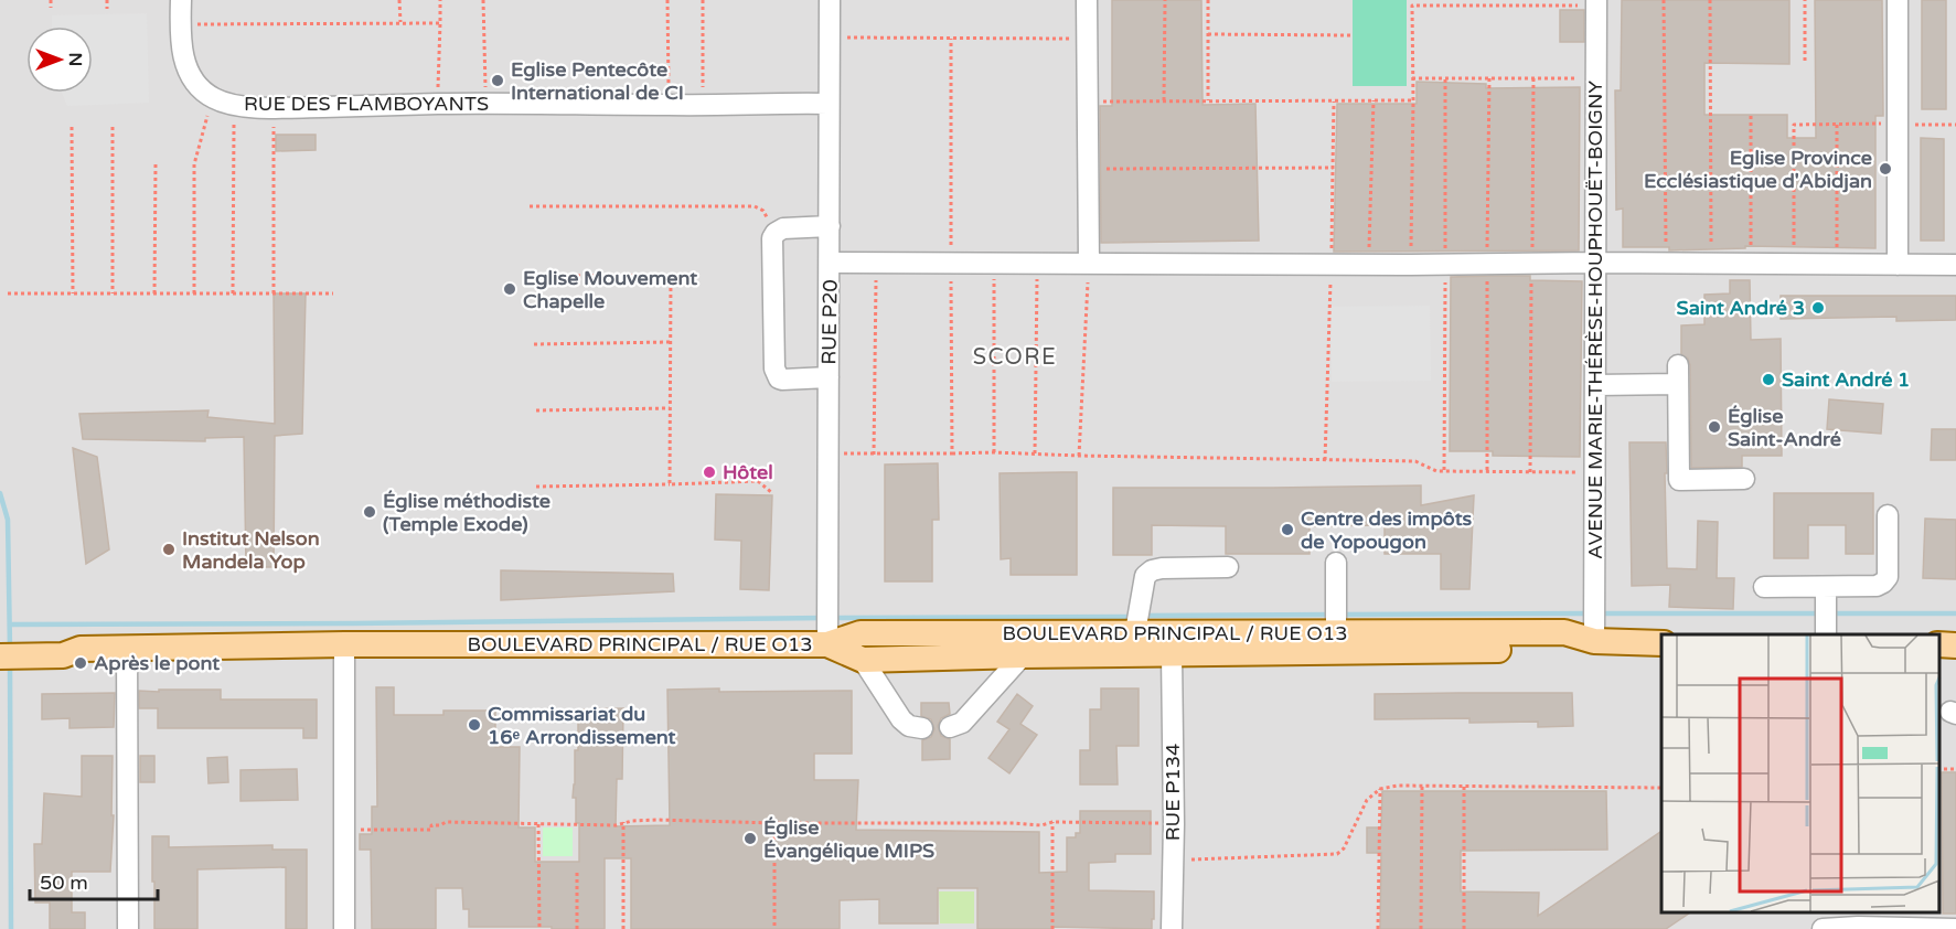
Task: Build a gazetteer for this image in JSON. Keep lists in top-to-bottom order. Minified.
{"streets":{"main road":["BOULEVARD PRINCIPAL / RUE O13"],"street":["RUE DES FLAMBOYANTS","AVENUE MARIE-THÉRÈSE-HOUPHOUËT-BOIGNY","RUE P20","RUE P134"]},"crossings":[["RUE DES FLAMBOYANTS","RUE P20"],["AVENUE MARIE-THÉRÈSE-HOUPHOUËT-BOIGNY","BOULEVARD PRINCIPAL / RUE O13"],["RUE P20","BOULEVARD PRINCIPAL / RUE O13"],["BOULEVARD PRINCIPAL / RUE O13","RUE P134"]],"districts":["SCORE"],"places":["Eglise Pentecôte International de CI","Eglise Province Ecclésiastique d'Abidjan","Eglise Mouvement Chapelle","Saint André 3","Saint André 1","Église Saint-André","Hôtel","Église méthodiste (Temple Exode)","Centre des impôts de Yopougon","Institut Nelson Mandela Yop","Après le pont","Commissariat du 16ᵉ Arrondissement","Église Évangélique MIPS"],"scale_bar":"50 m","north":"right"}
